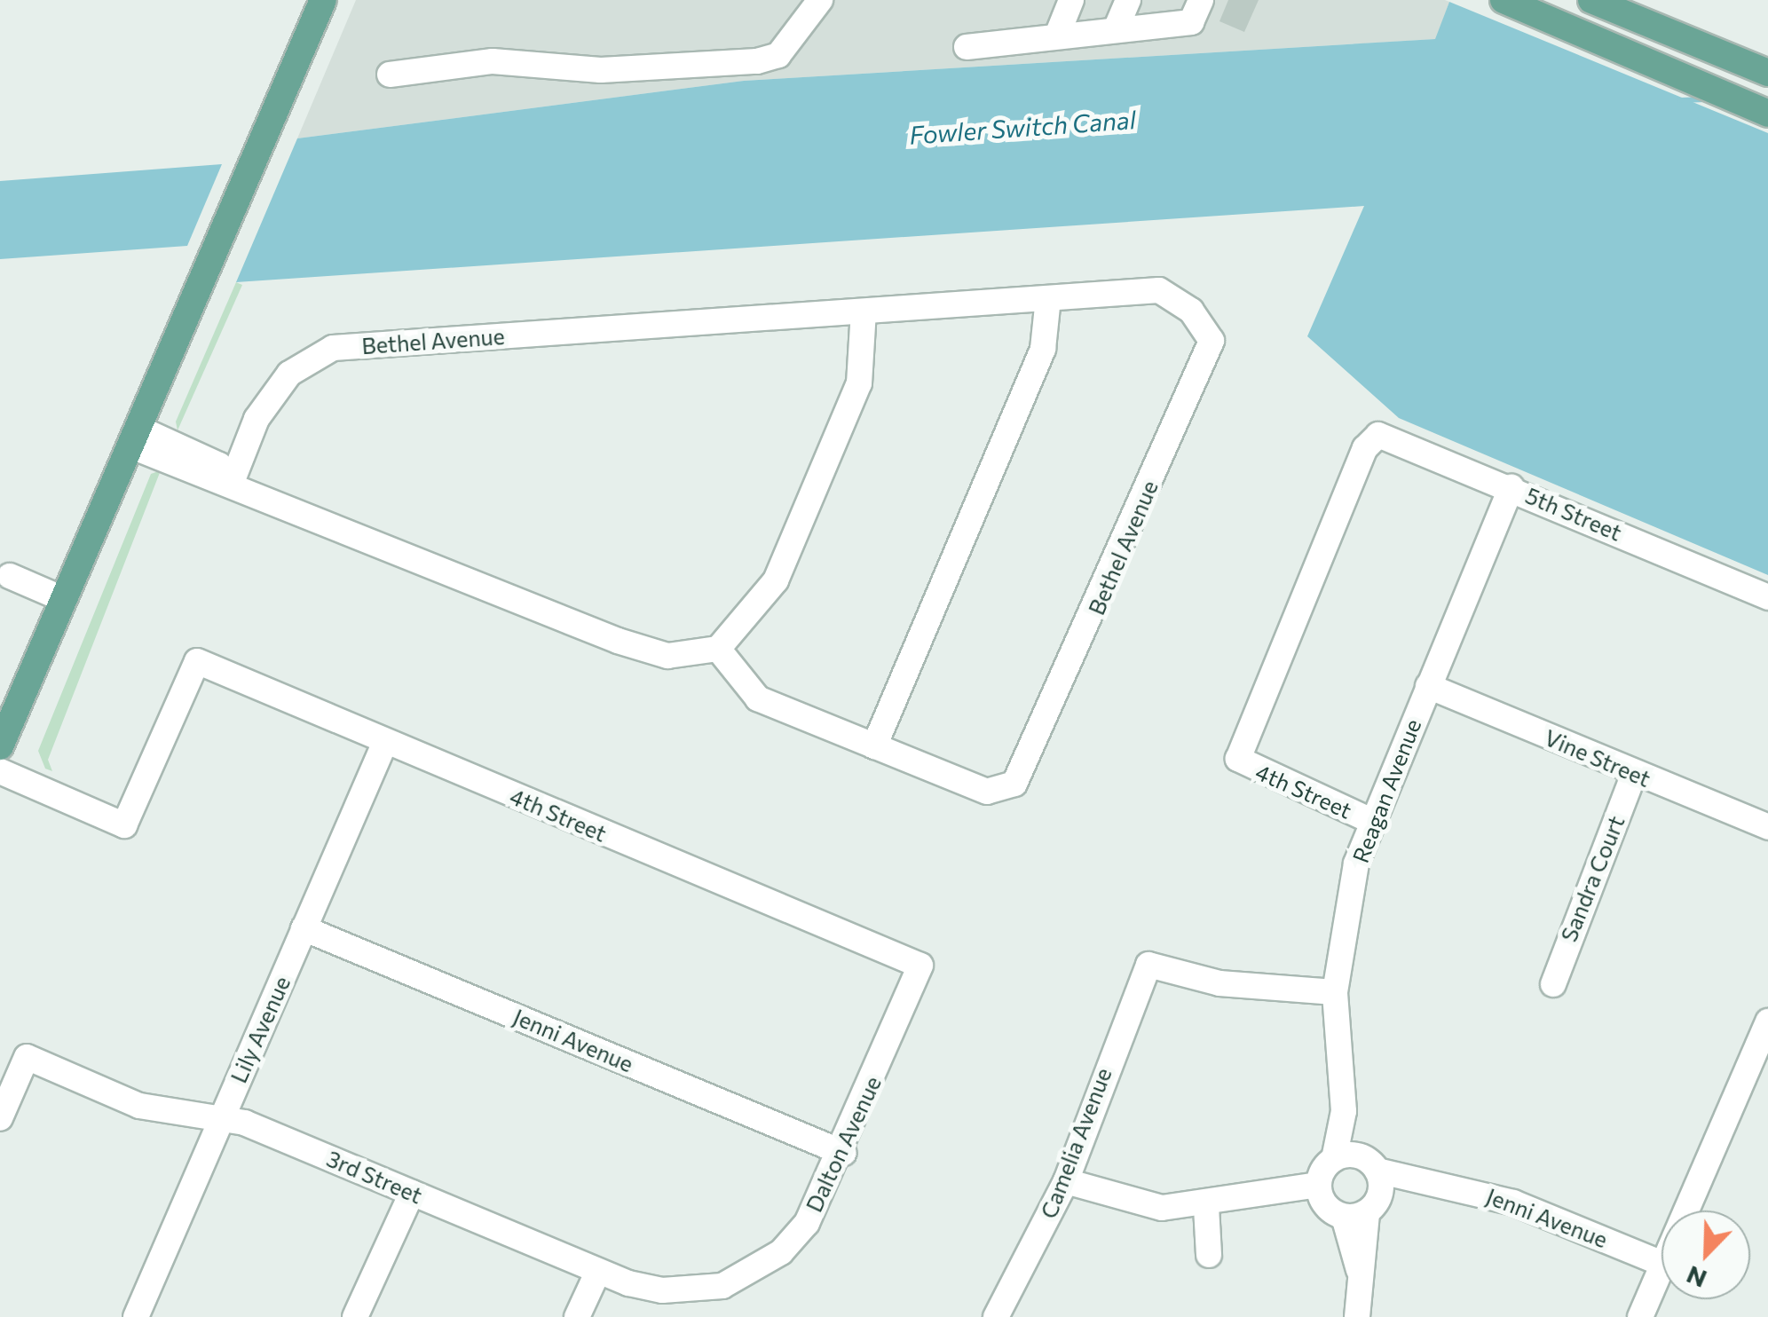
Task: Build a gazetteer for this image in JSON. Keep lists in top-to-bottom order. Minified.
{"streets":{"street":["Bethel Avenue","5th Street","Vine Street","4th Street","Reagan Avenue","Sandra Court","Lily Avenue","Jenni Avenue","Camelia Avenue","Dalton Avenue","3rd Street"]},"crossings":[["5th Street","4th Street"],["5th Street","Reagan Avenue"],["Vine Street","Reagan Avenue"],["Vine Street","Sandra Court"],["4th Street","Reagan Avenue"],["4th Street","Lily Avenue"],["4th Street","Dalton Avenue"],["Reagan Avenue","Camelia Avenue"],["Lily Avenue","Jenni Avenue"],["Lily Avenue","3rd Street"],["Jenni Avenue","Dalton Avenue"],["Dalton Avenue","3rd Street"]],"water":["Fowler Switch Canal"],"north":"bottom left"}
